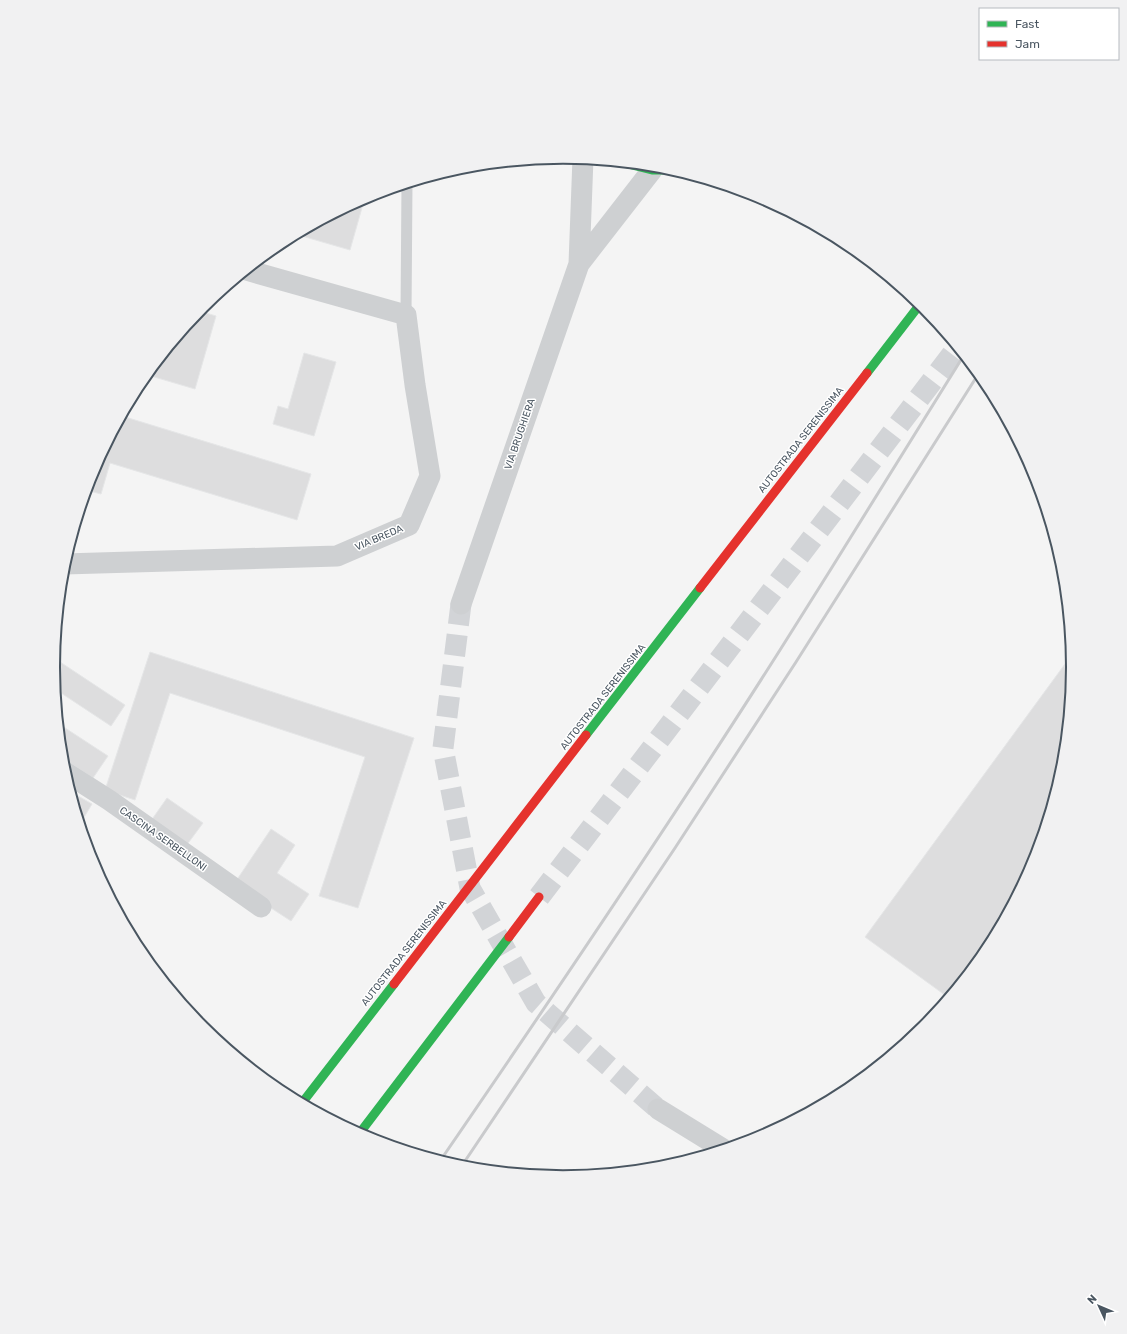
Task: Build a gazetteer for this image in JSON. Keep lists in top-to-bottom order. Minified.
{"streets":{"main road":["AUTOSTRADA SERENISSIMA"],"street":["VIA BRUGHIERA","VIA BREDA","CASCINA SERBELLONI"]},"legend":["Fast","Jam"],"north":"top left"}
